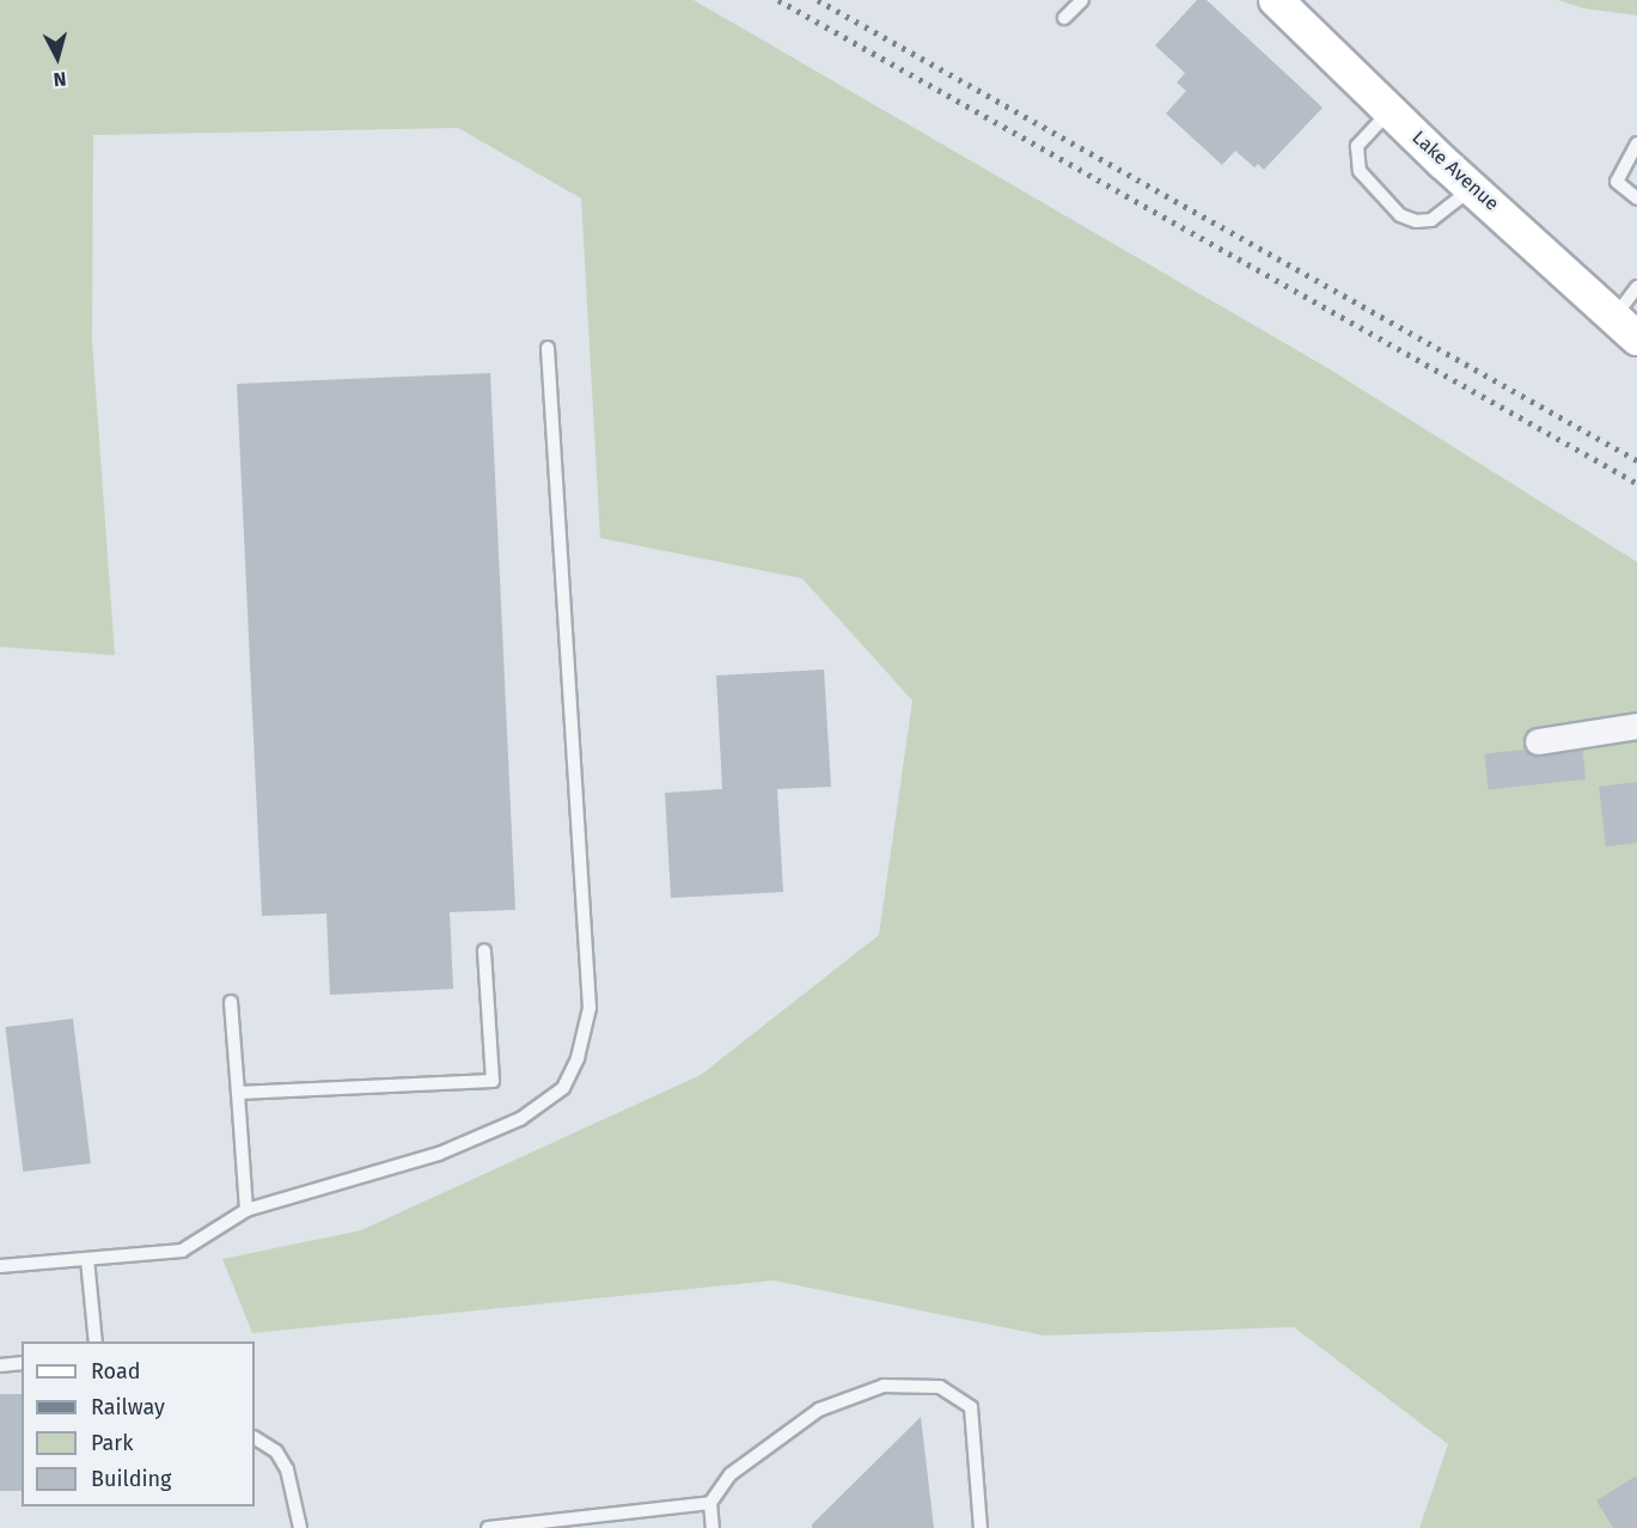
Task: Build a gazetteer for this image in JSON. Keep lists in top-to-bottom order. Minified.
{"streets":{"street":["Lake Avenue"]},"legend":["Road","Railway","Park","Building"],"north":"bottom"}
